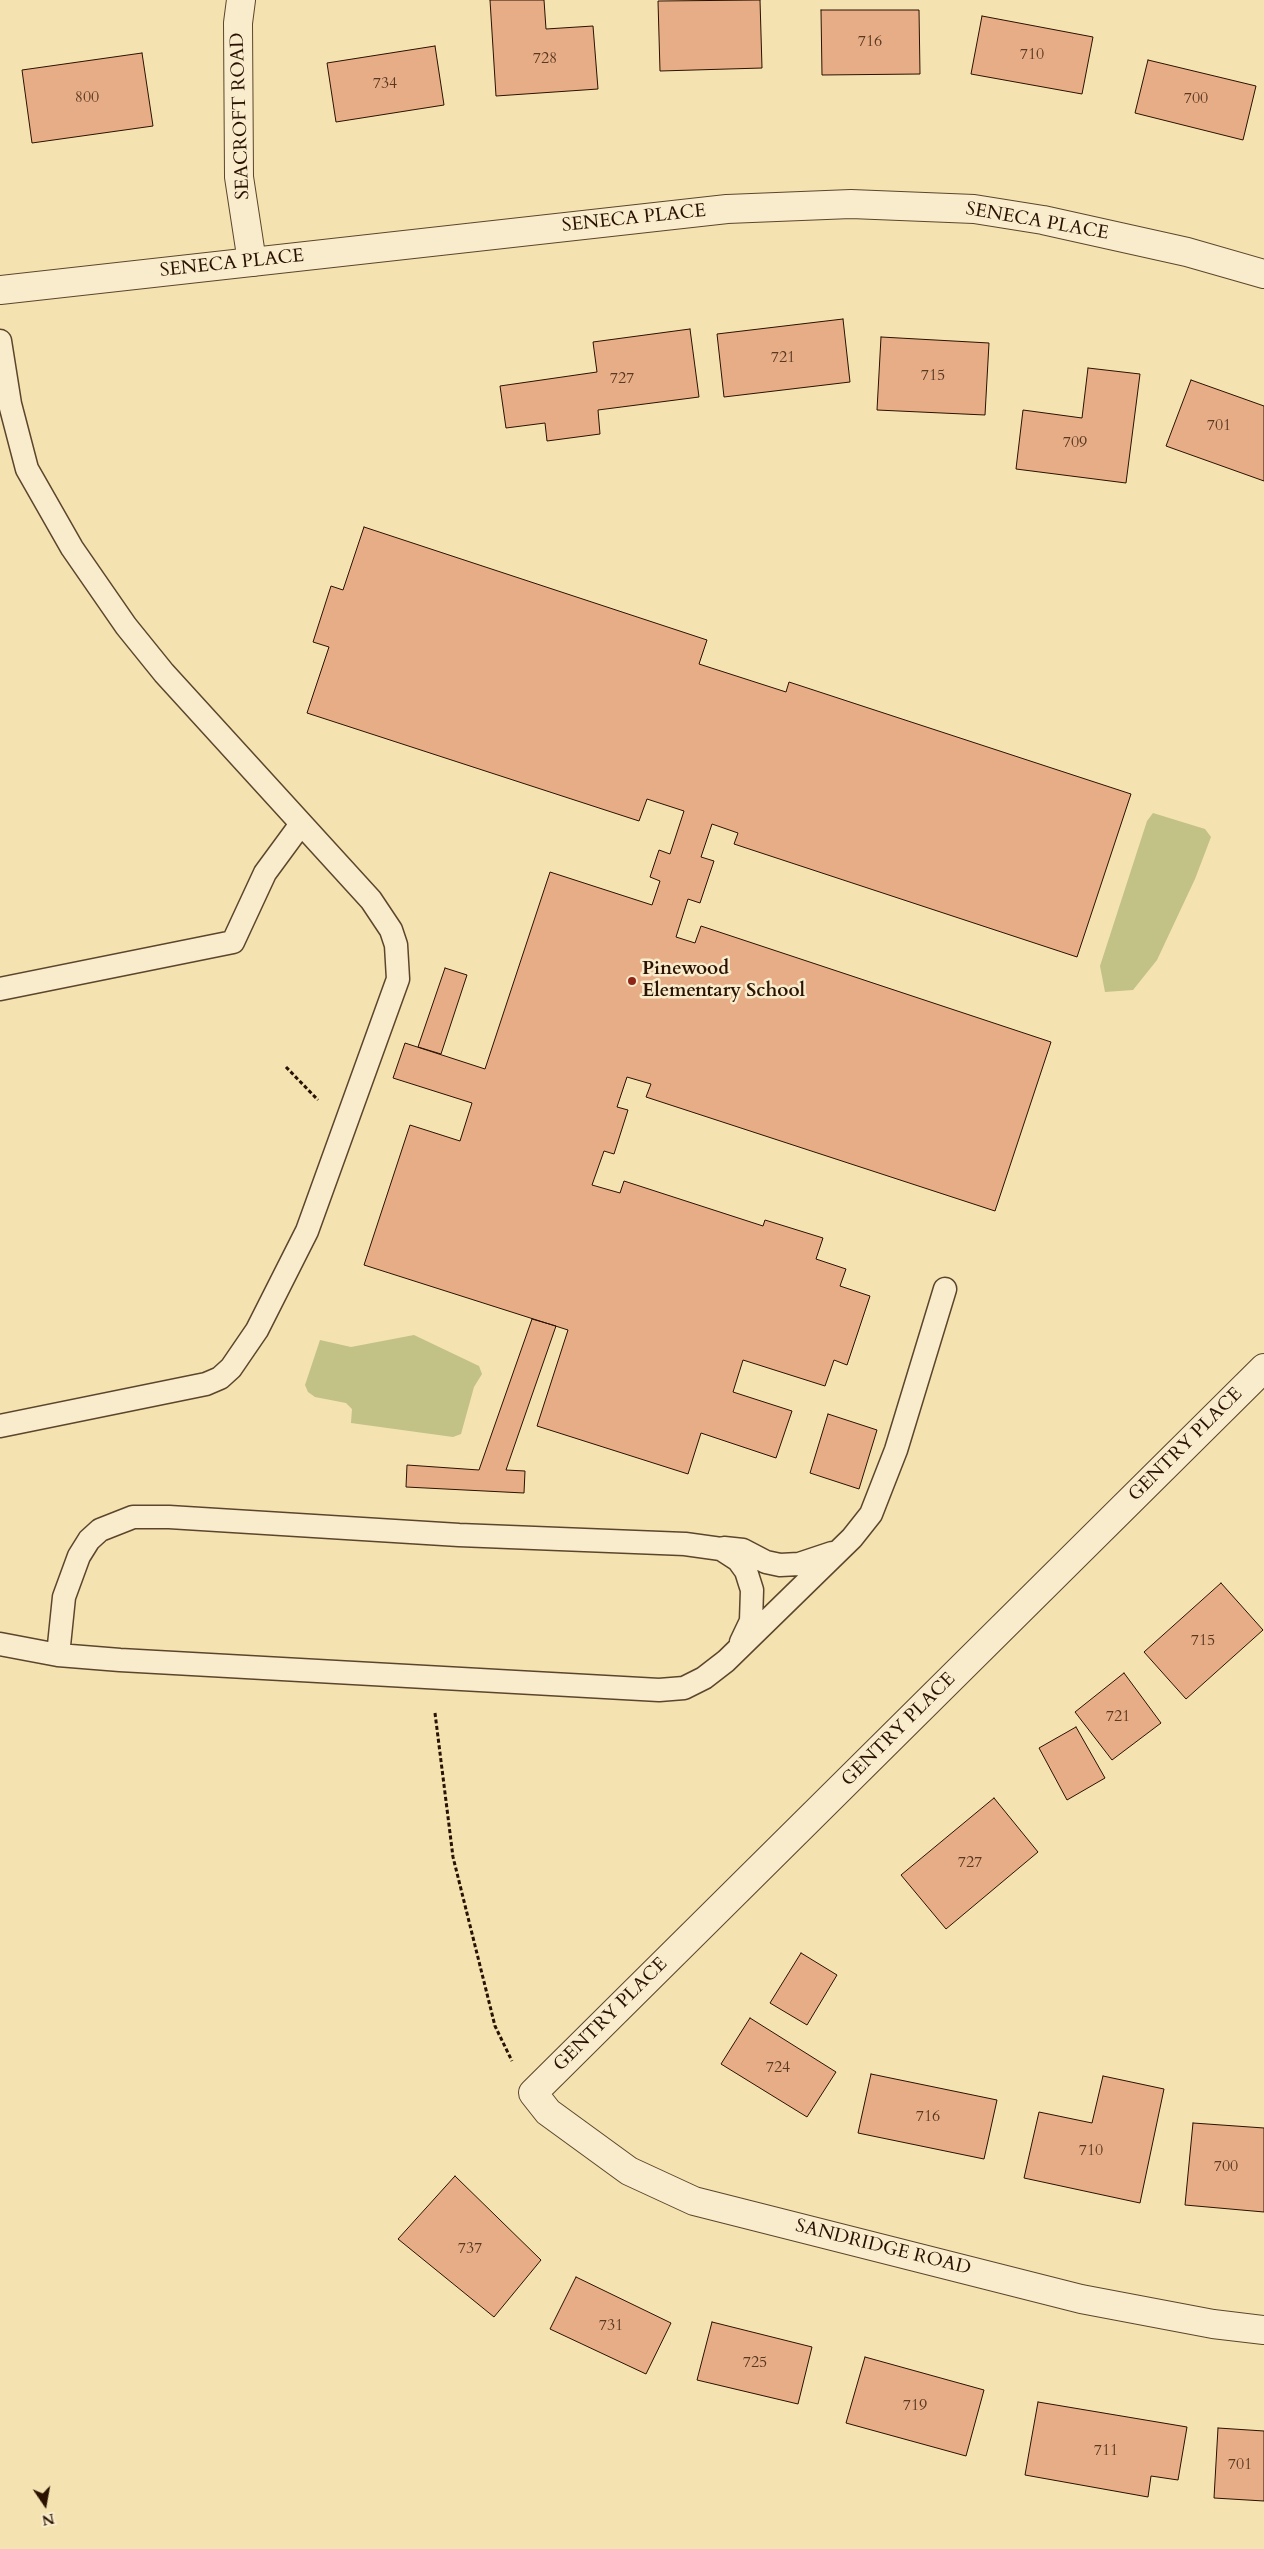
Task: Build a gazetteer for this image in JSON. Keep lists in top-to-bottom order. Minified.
{"streets":{"street":["SEACROFT ROAD","SENECA PLACE","GENTRY PLACE","SANDRIDGE ROAD"]},"crossings":[["SEACROFT ROAD","SENECA PLACE"],["GENTRY PLACE","SANDRIDGE ROAD"]],"places":["Pinewood Elementary School"],"house_numbers":["716","710","728","734","800","700","721","715","727","701","709","715","721","727","724","716","710","700","737","731","725","719","711","701"],"north":"bottom"}
